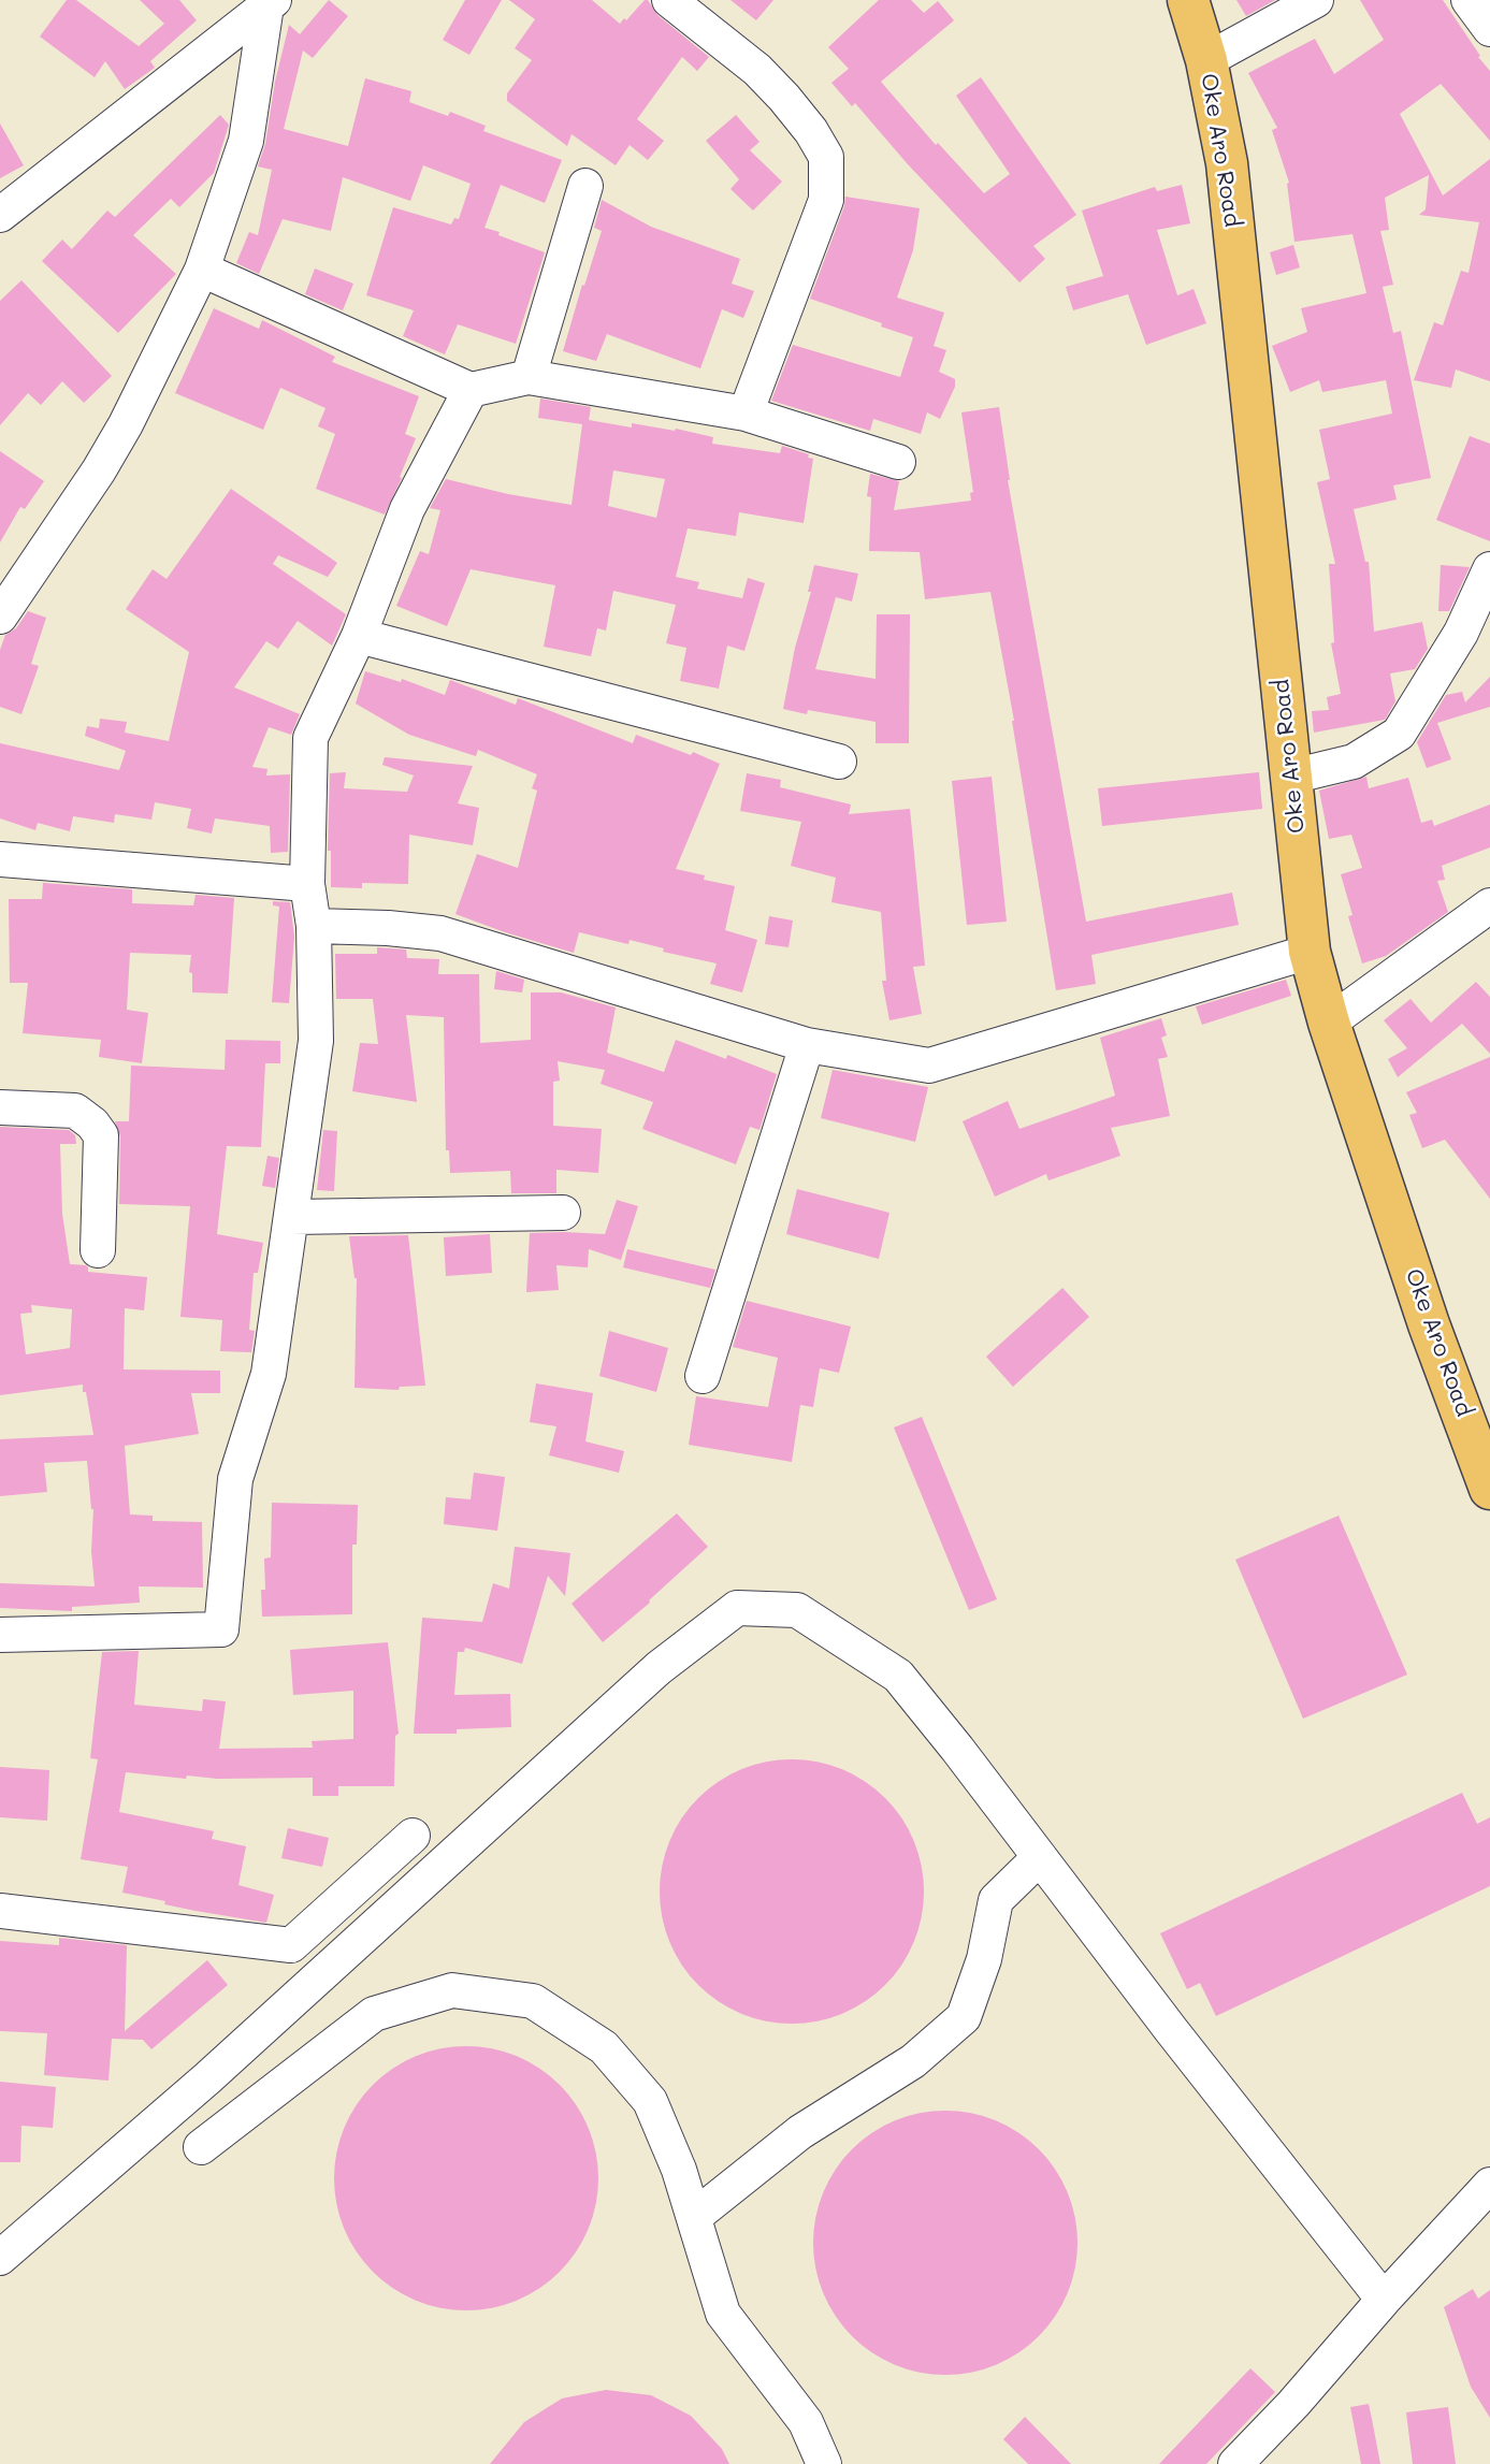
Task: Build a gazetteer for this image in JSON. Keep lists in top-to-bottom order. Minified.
{"streets":{"main road":["Oke Aro Road"]}}
